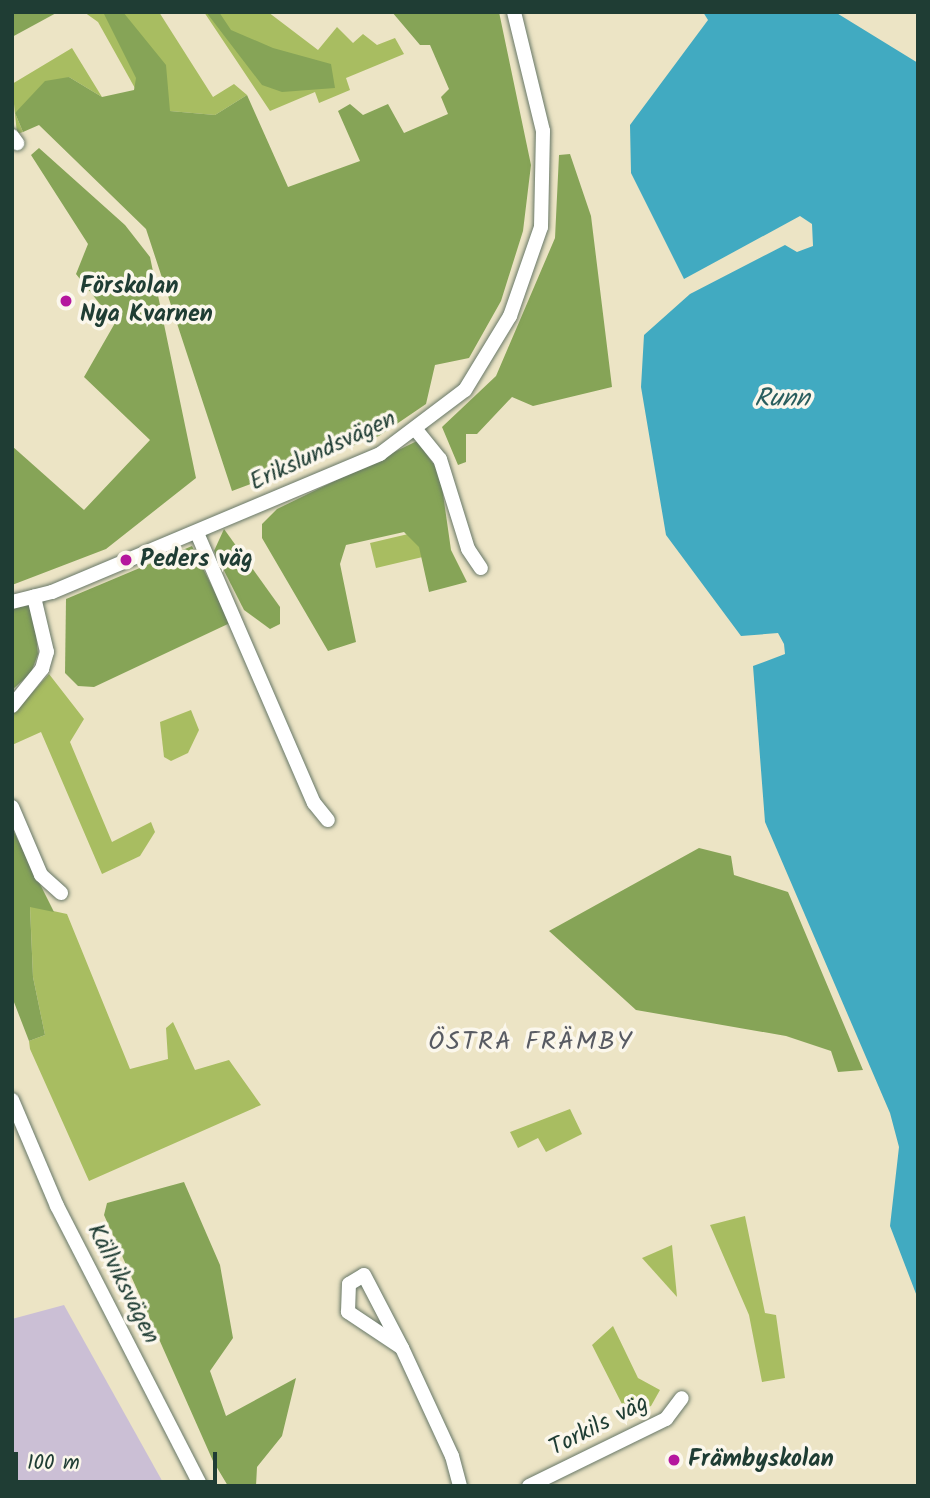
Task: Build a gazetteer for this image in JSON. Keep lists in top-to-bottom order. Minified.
{"streets":{"street":["Erikslundsvägen","Källviksvägen","Torkils väg"]},"districts":["ÖSTRA FRÄMBY"],"water":["Runn"],"places":["Förskolan Nya Kvarnen","Peders väg","Främbyskolan"],"scale_bar":"100 m"}
